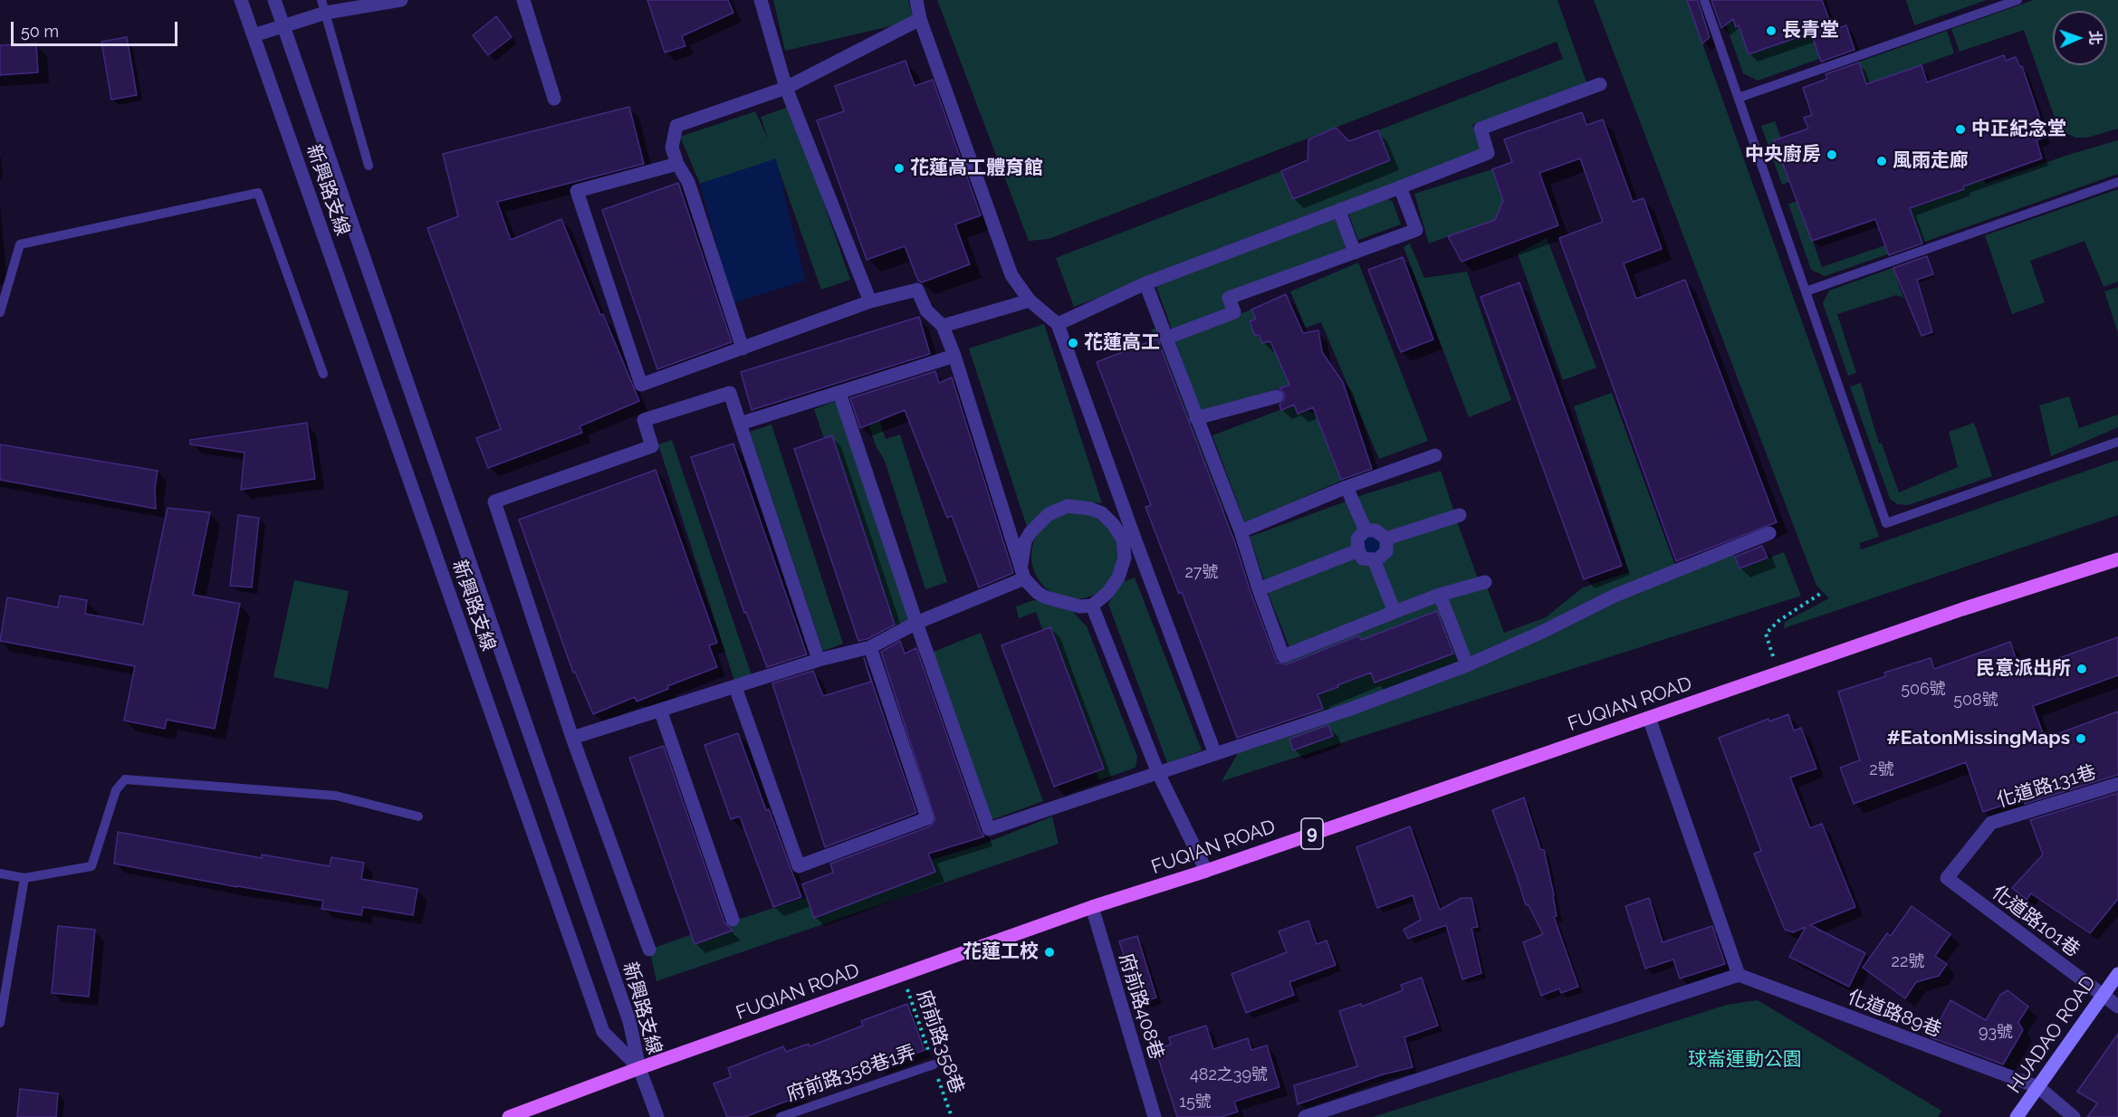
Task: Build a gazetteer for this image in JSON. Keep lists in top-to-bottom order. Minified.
{"streets":{"main road":["FUQIAN ROAD","9"],"street":["新興路支線","化道路131巷","化道路101巷","府前路408巷","化道路89巷","HUADAO ROAD"],"lane":["府前路358巷1弄"],"path":["府前路358巷"]},"crossings":[["新興路支線","FUQIAN ROAD"],["FUQIAN ROAD","府前路408巷"],["FUQIAN ROAD","府前路358巷"],["化道路131巷","化道路101巷"],["化道路101巷","HUADAO ROAD"],["化道路89巷","HUADAO ROAD"],["府前路358巷","府前路358巷1弄"]],"parks":["球崙運動公園"],"places":["長青堂","中正紀念堂","中央廚房","風雨走廊","花蓮高工體育館","花蓮高工","民意派出所","#EatonMissingMaps","花蓮工校"],"house_numbers":["27號","506號","508號","2號","22號","93號","482之39號","15號"],"scale_bar":"50 m","north":"right"}
